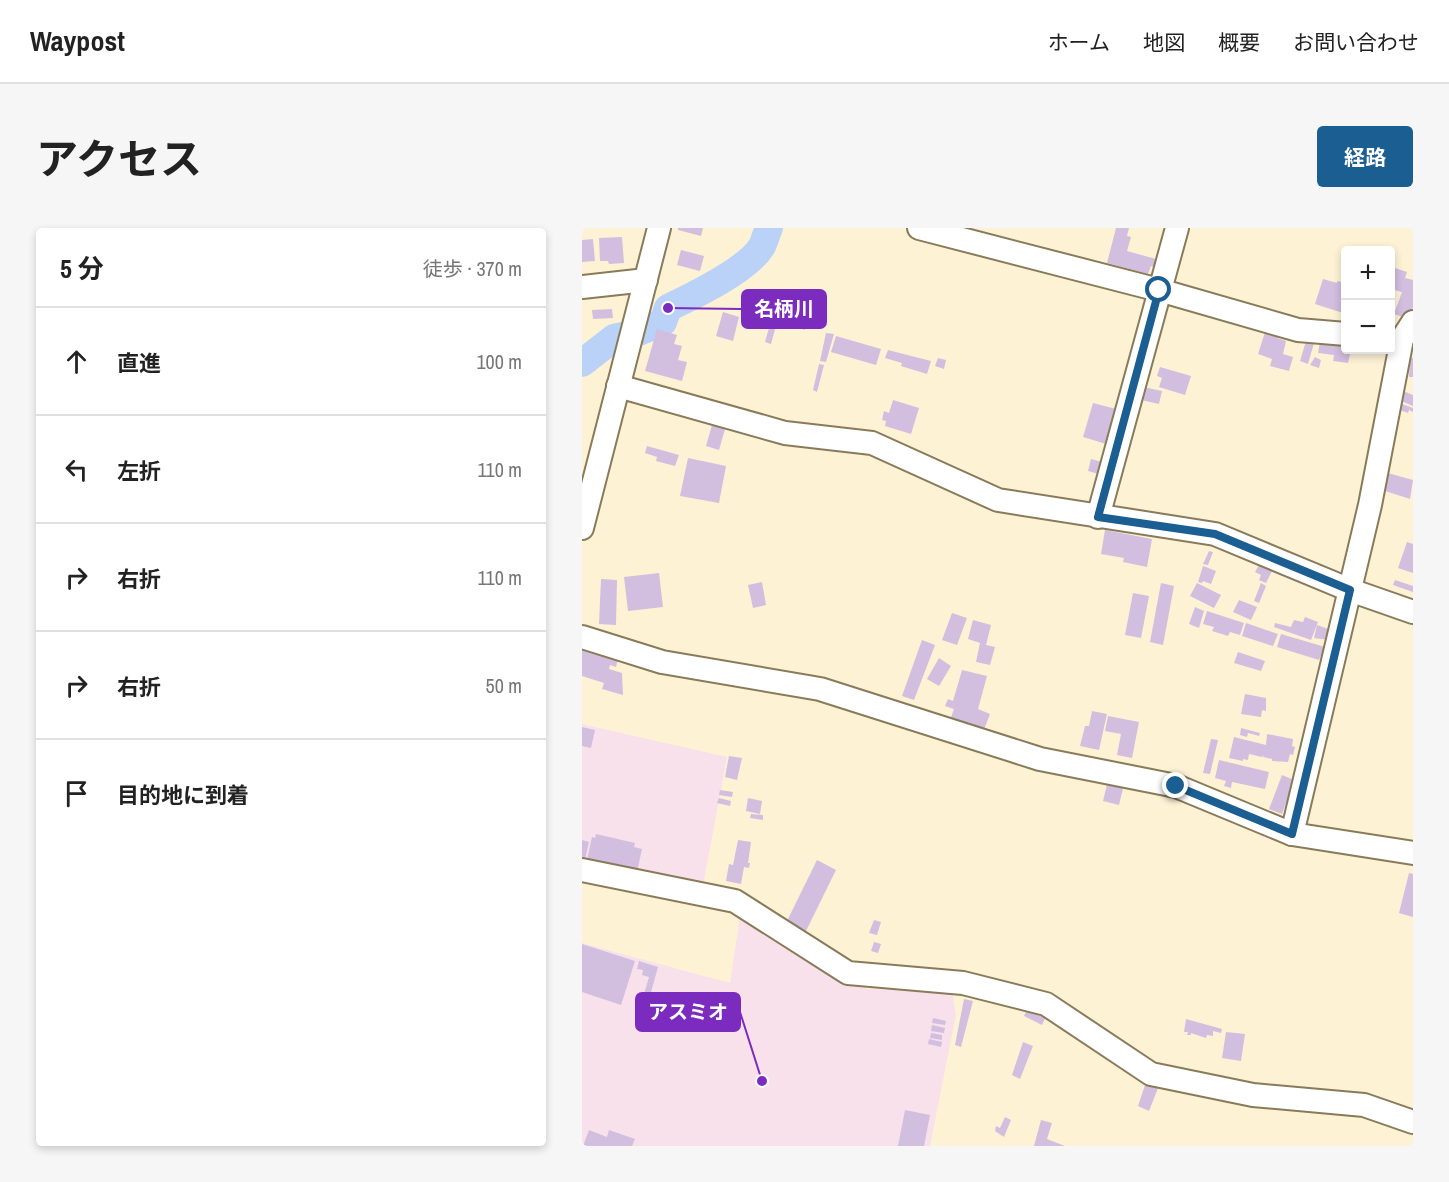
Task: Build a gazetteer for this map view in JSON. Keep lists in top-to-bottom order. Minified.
{"places":["名柄川","アスミオ"],"page":{"header":"Waypost","nav":["ホーム","地図","概要","お問い合わせ"],"title":"アクセス","buttons":"経路","heading":["5 分","徒歩 · 370 m"],"map_buttons":["+","−"],"list":[["直進","100 m"],["左折","110 m"],["右折","110 m"],["右折","50 m"],"目的地に到着"]}}
